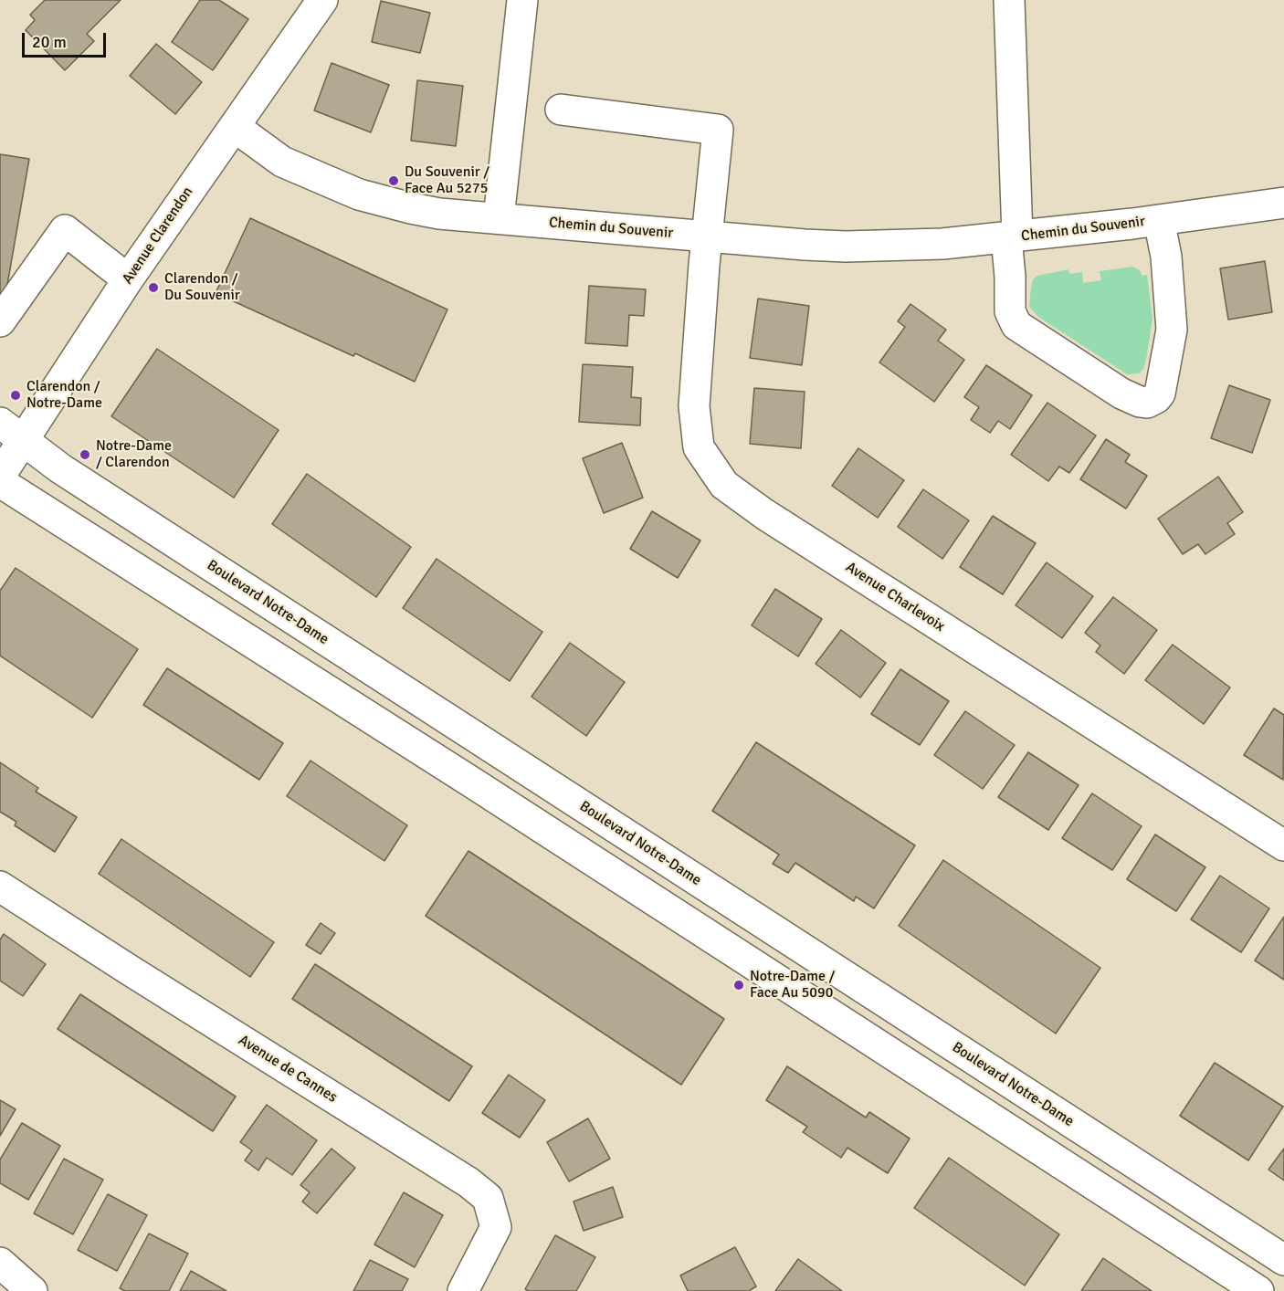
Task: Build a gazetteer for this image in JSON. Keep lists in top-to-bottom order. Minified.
{"streets":{"street":["Chemin du Souvenir","Avenue Clarendon","Avenue Charlevoix","Boulevard Notre-Dame","Avenue de Cannes"]},"crossings":[["Chemin du Souvenir","Avenue Clarendon"],["Chemin du Souvenir","Avenue Charlevoix"],["Avenue Clarendon","Boulevard Notre-Dame"]],"places":["Du Souvenir / Face Au 5275","Clarendon / Du Souvenir","Clarendon / Notre-Dame","Notre-Dame / Clarendon","Notre-Dame / Face Au 5090"],"scale_bar":"20 m"}
